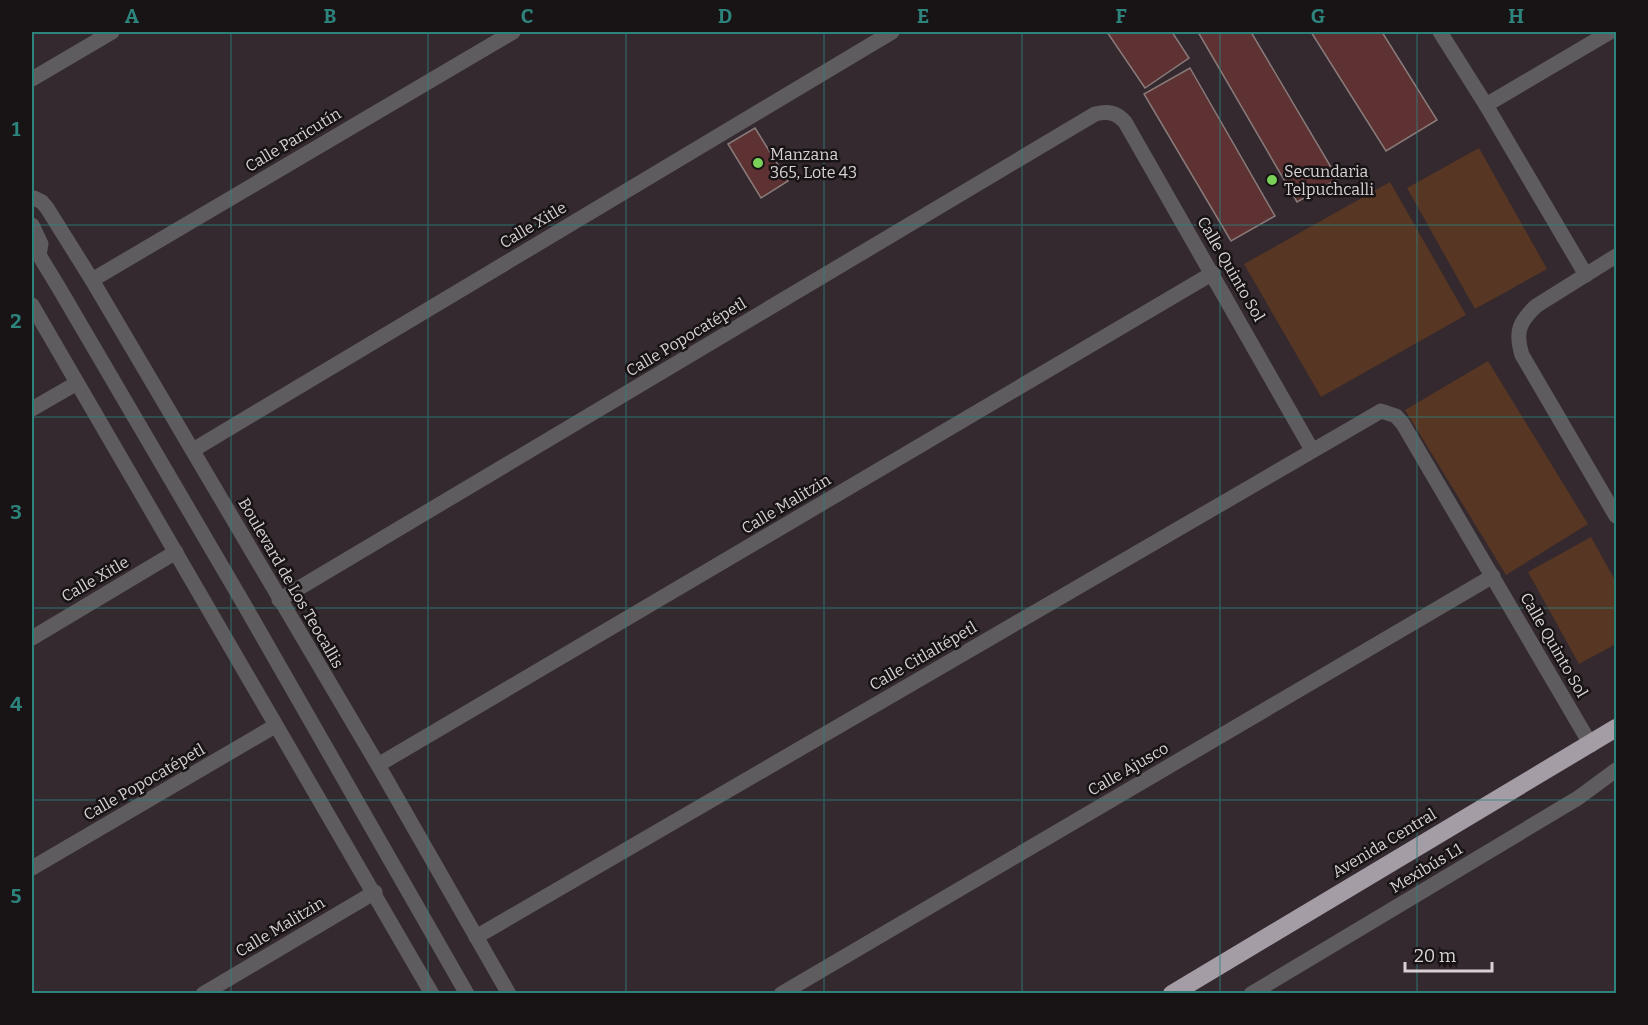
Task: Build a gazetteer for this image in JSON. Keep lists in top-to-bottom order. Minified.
{"streets":{"highway":["Avenida Central"],"street":["Calle Paricutín","Calle Xitle","Calle Quinto Sol","Calle Popocatépetl","Calle Malitzin","Boulevard de Los Teocallis","Calle Citlaltépetl","Calle Ajusco","Mexibús L1"]},"crossings":[["Calle Paricutín","Boulevard de Los Teocallis"],["Calle Xitle","Boulevard de Los Teocallis"],["Calle Quinto Sol","Calle Popocatépetl"],["Calle Quinto Sol","Calle Malitzin"],["Calle Quinto Sol","Calle Citlaltépetl"],["Calle Quinto Sol","Calle Ajusco"],["Calle Quinto Sol","Avenida Central"],["Calle Popocatépetl","Boulevard de Los Teocallis"],["Calle Malitzin","Boulevard de Los Teocallis"],["Boulevard de Los Teocallis","Calle Citlaltépetl"]],"places":["Manzana 365, Lote 43","Secundaria Telpuchcalli"],"scale_bar":"20 m","grid":{"columns":["A","B","C","D","E","F","G","H"],"rows":["1","2","3","4","5"]}}
